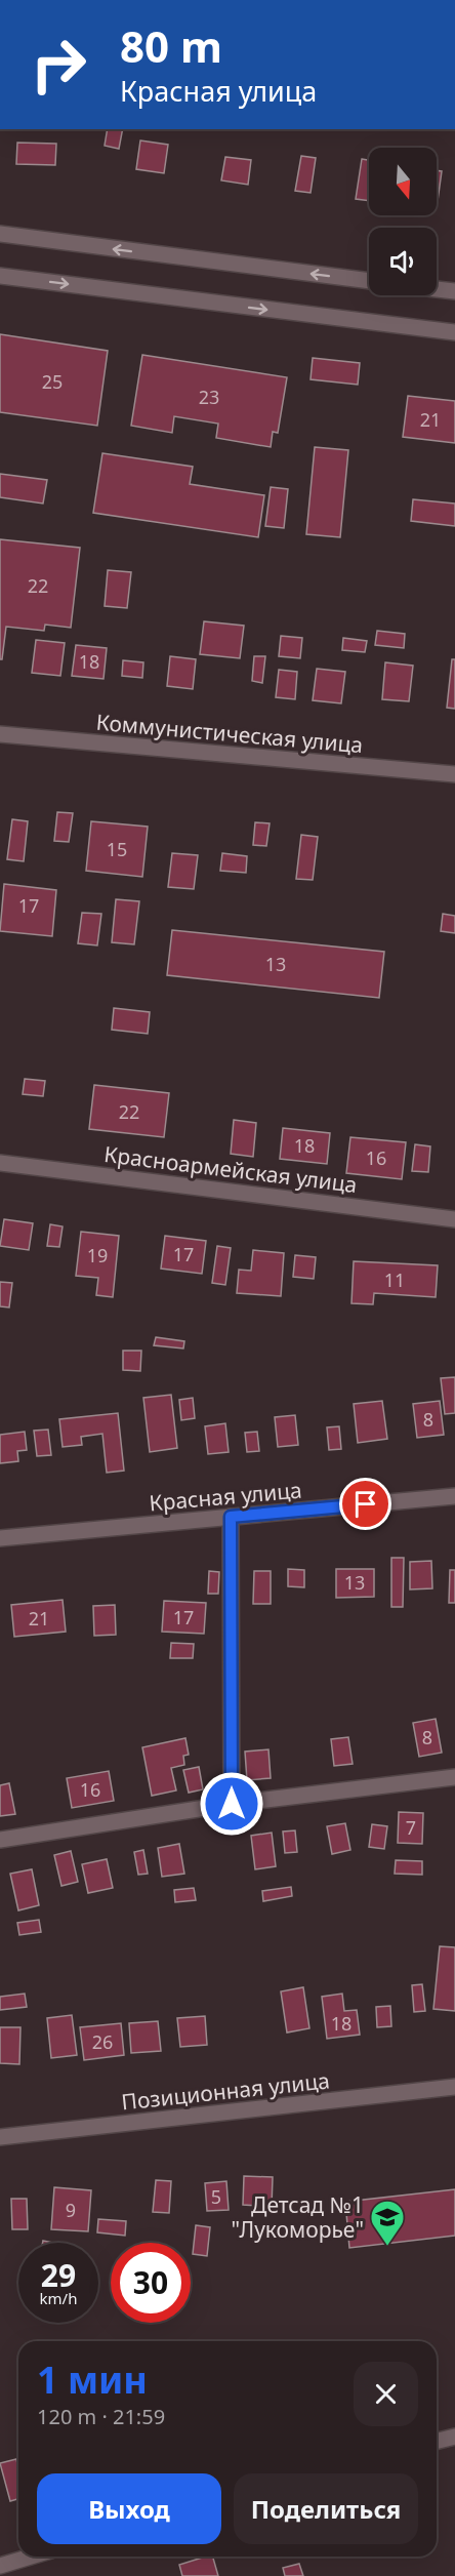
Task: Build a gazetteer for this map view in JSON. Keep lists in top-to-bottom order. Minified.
{"streets":{"street":["Коммунистическая улица","Красноармейская улица","Красная улица","Позиционная улица"]},"places":{"school or university":["Детсад №1 \"Лукоморье\""]},"house_numbers":["25","23","21","22","18","15","17","13","22","18","16","17","19","11","8","13","17","21","8","16","7","18","26","5","9"],"north":"bottom","page":{"turn":["80 m","Красная улица"],"speed":"29 km/h","limit":"30","heading":["1 мин","120 m · 21:59"],"buttons":["Выход","Поделиться"]}}
